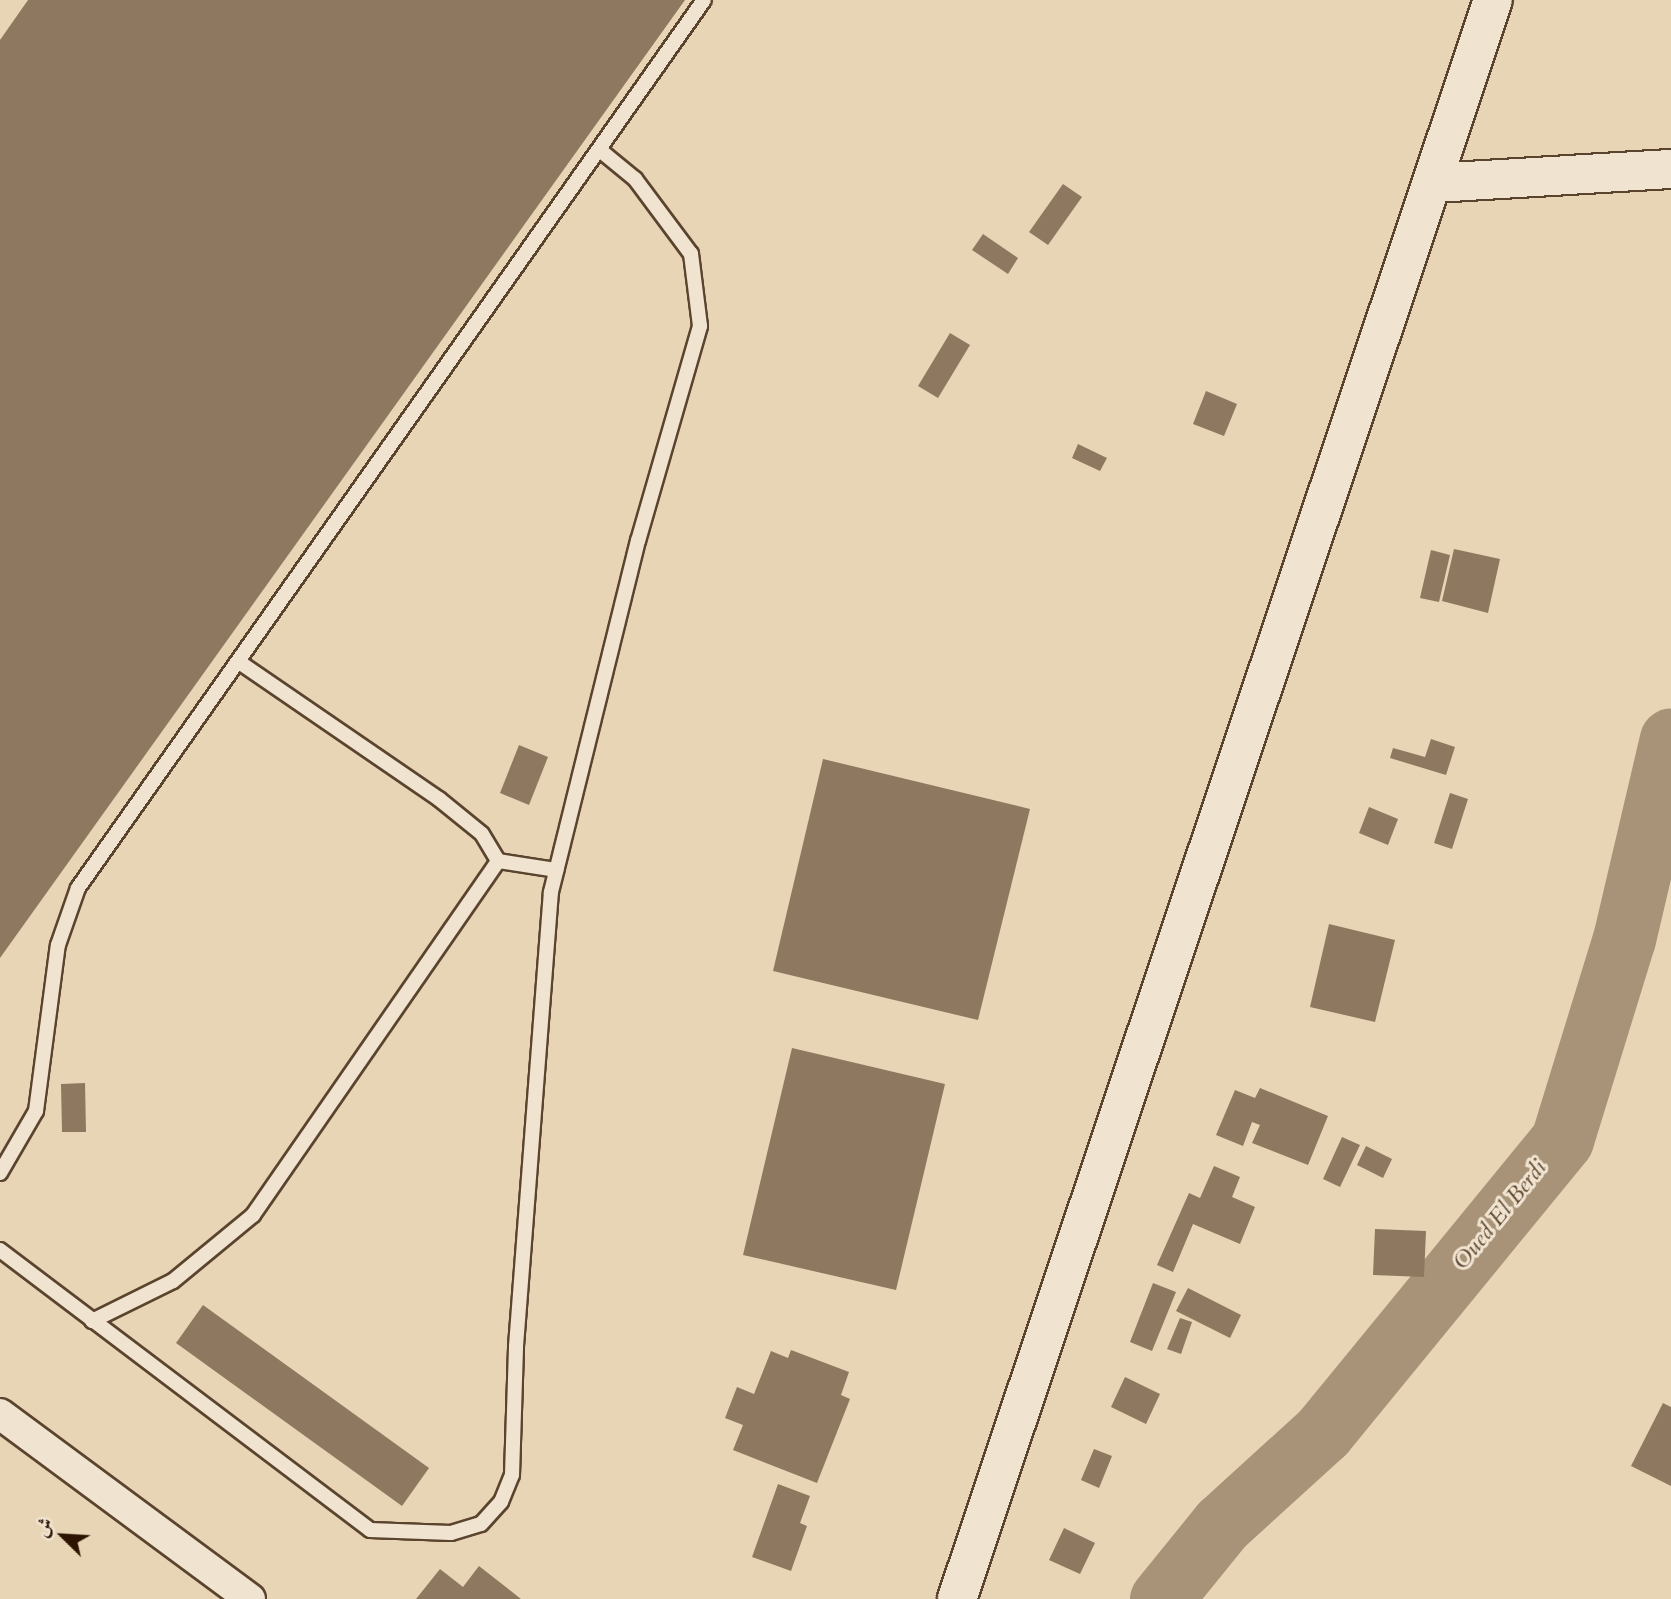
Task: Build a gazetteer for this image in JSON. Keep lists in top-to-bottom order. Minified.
{"water":["Oued El Berdi"],"north":"top left"}
